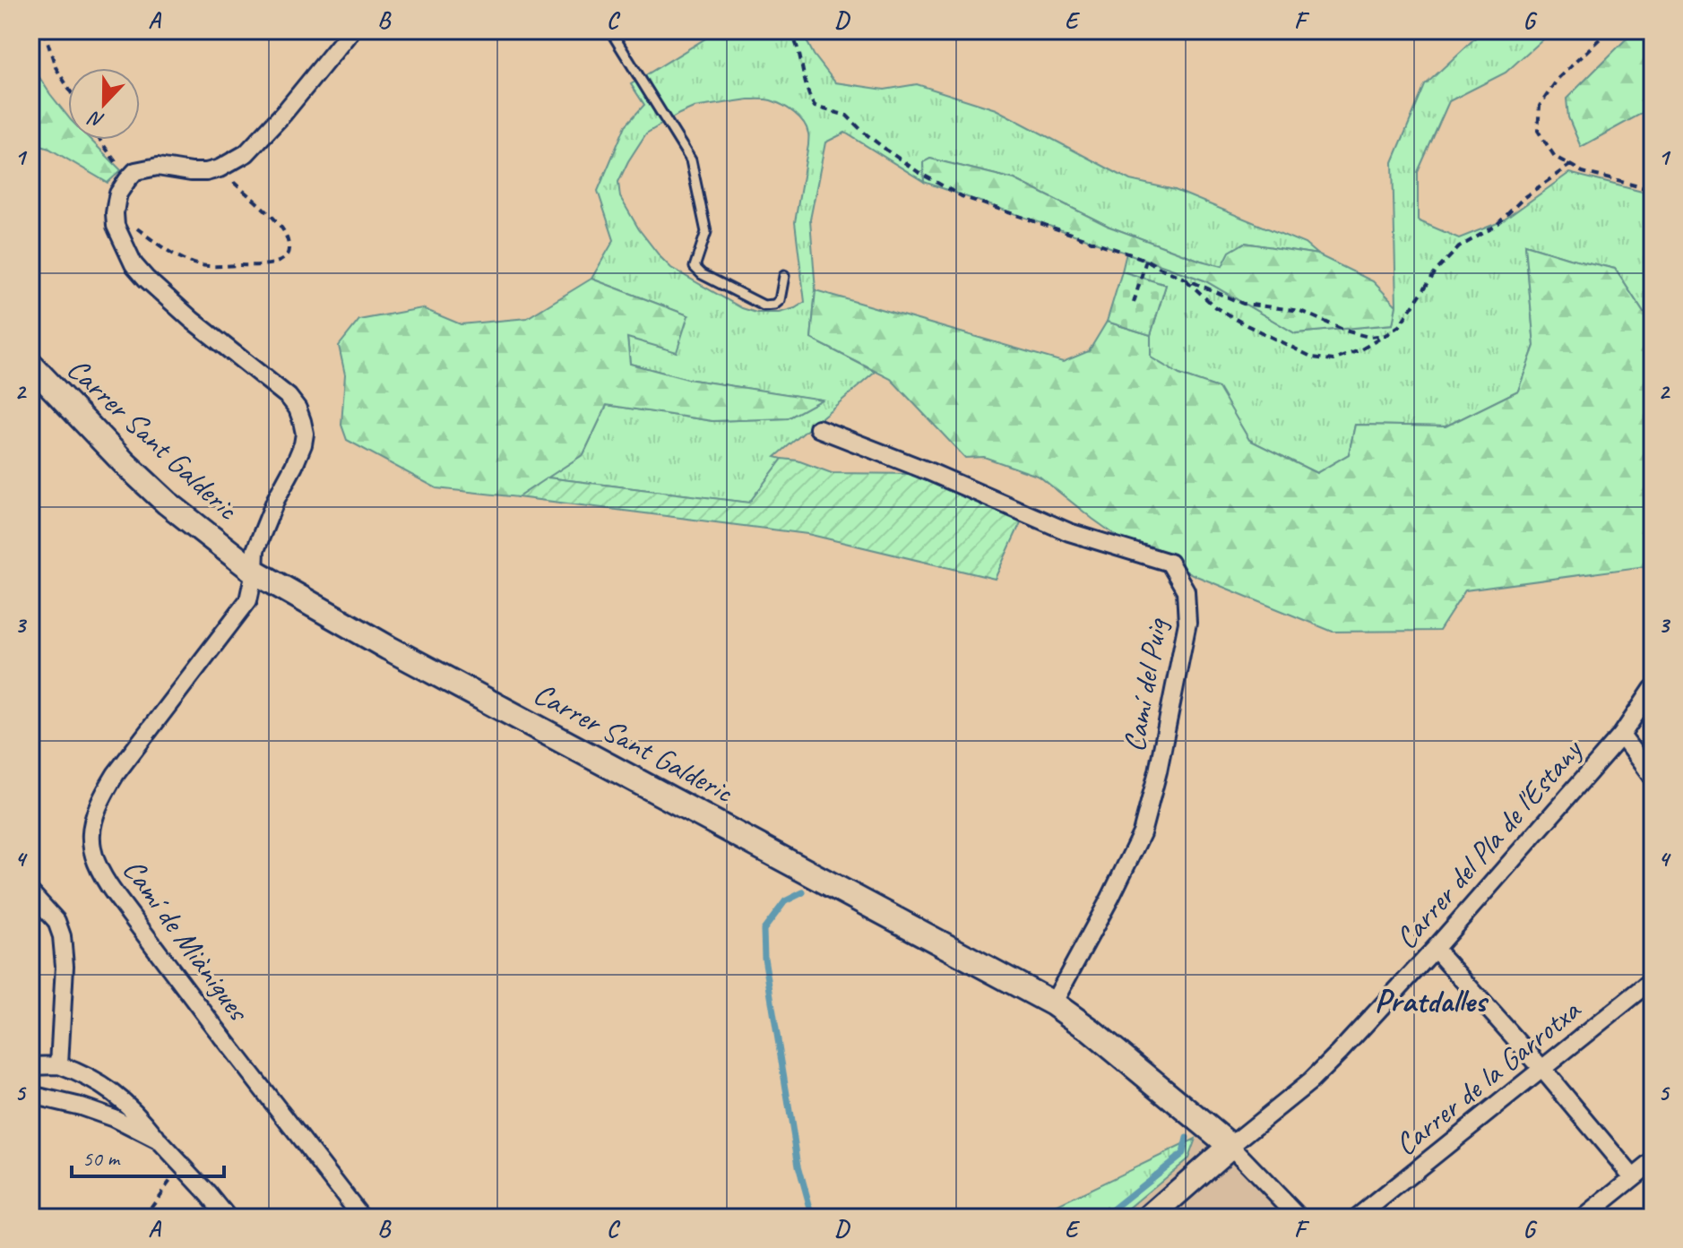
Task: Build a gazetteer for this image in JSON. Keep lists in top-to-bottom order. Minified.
{"streets":{"street":["Carrer Sant Galderic","Camí del Puig","Carrer del Pla de l'Estany","Camí de Miànigues","Carrer de la Garrotxa"]},"crossings":[["Carrer Sant Galderic","Camí del Puig"],["Carrer Sant Galderic","Carrer del Pla de l'Estany"],["Carrer Sant Galderic","Camí de Miànigues"]],"districts":["Pratdalles"],"scale_bar":"50 m","north":"bottom","grid":{"columns":["A","B","C","D","E","F","G"],"rows":["1","2","3","4","5"]}}
